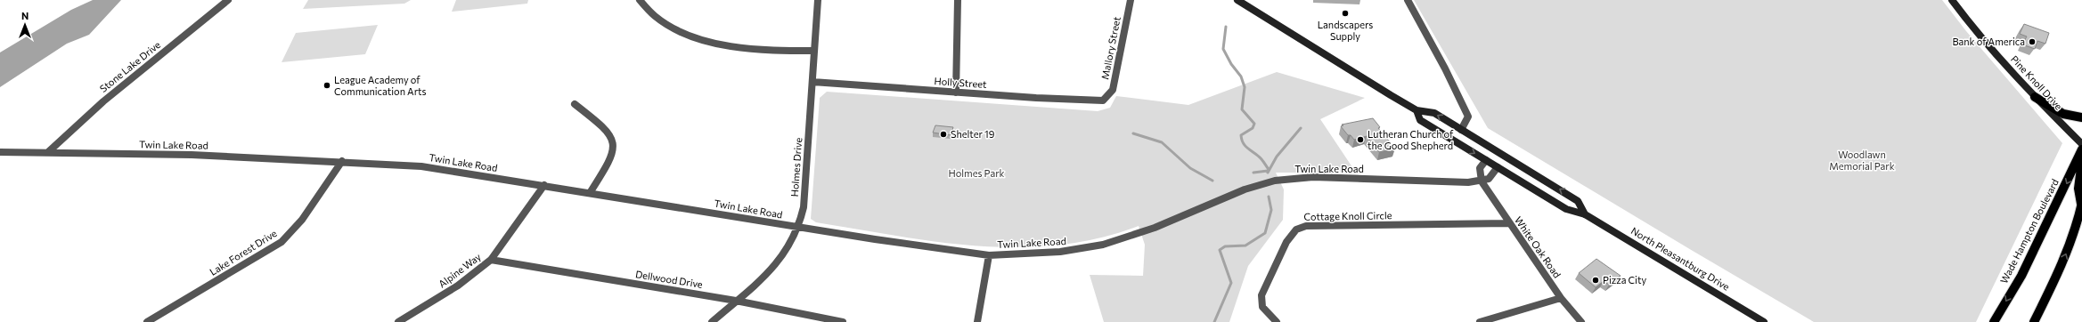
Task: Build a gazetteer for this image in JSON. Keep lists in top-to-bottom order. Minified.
{"streets":{"main road":["Pine Knoll Drive","Wade Hampton Boulevard","North Pleasantburg Drive"],"street":["Mallory Street","Stone Lake Drive","Holly Street","Twin Lake Road","Holmes Drive","Cottage Knoll Circle","White Oak Road","Lake Forest Drive","Alpine Way","Dellwood Drive"]},"crossings":[["Mallory Street","Holly Street"],["Stone Lake Drive","Twin Lake Road"],["Holly Street","Holmes Drive"],["Twin Lake Road","Holmes Drive"],["Twin Lake Road","White Oak Road"],["Twin Lake Road","Lake Forest Drive"],["Twin Lake Road","Alpine Way"],["Holmes Drive","Dellwood Drive"],["Cottage Knoll Circle","White Oak Road"],["Alpine Way","Dellwood Drive"]],"parks":["Woodlawn Memorial Park","Holmes Park"],"places":["Landscapers Supply","Bank of America","League Academy of Communication Arts","Shelter 19","Lutheran Church of the Good Shepherd","Pizza City"],"north":"top"}
